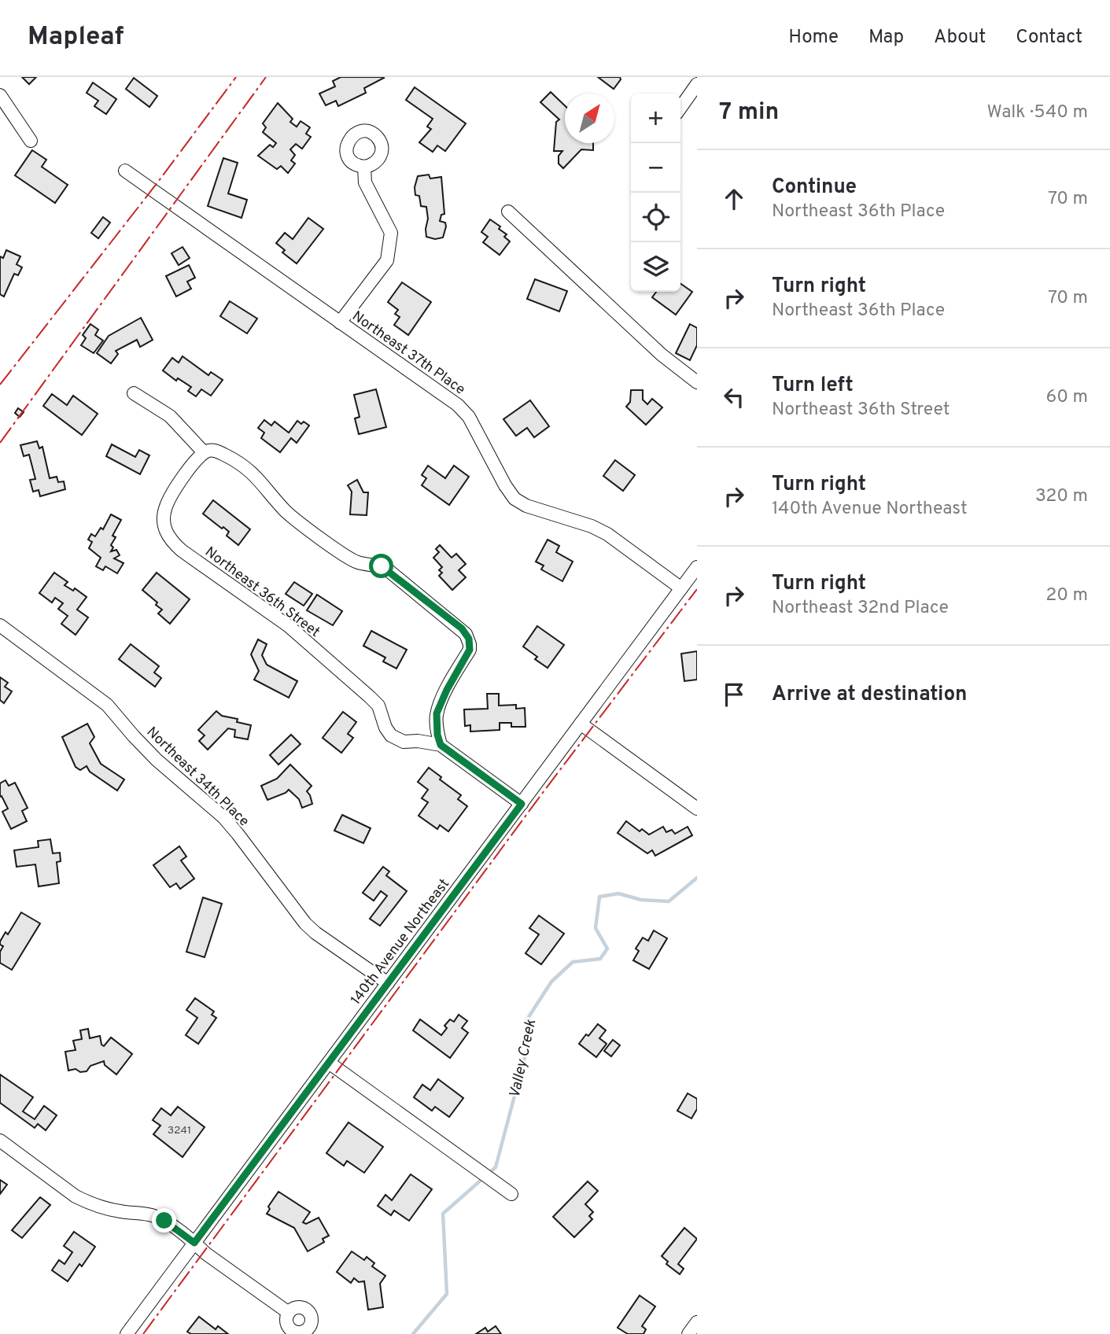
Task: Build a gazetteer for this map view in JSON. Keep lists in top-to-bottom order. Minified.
{"streets":{"street":["Northeast 37th Place","Northeast 36th Street","Northeast 34th Place","140th Avenue Northeast"]},"crossings":[["Northeast 37th Place","140th Avenue Northeast"],["Northeast 36th Street","140th Avenue Northeast"],["Northeast 34th Place","140th Avenue Northeast"]],"water":["Valley Creek"],"house_numbers":["3241"],"north":"top right","page":{"header":"Mapleaf","nav":["Home","Map","About","Contact"],"heading":["7 min","Walk · 540 m"],"map_buttons":["+","−"],"list":[["Continue","Northeast 36th Place","70 m"],["Turn right","Northeast 36th Place","70 m"],["Turn left","Northeast 36th Street","60 m"],["Turn right","140th Avenue Northeast","320 m"],["Turn right","Northeast 32nd Place","20 m"],"Arrive at destination"]}}
